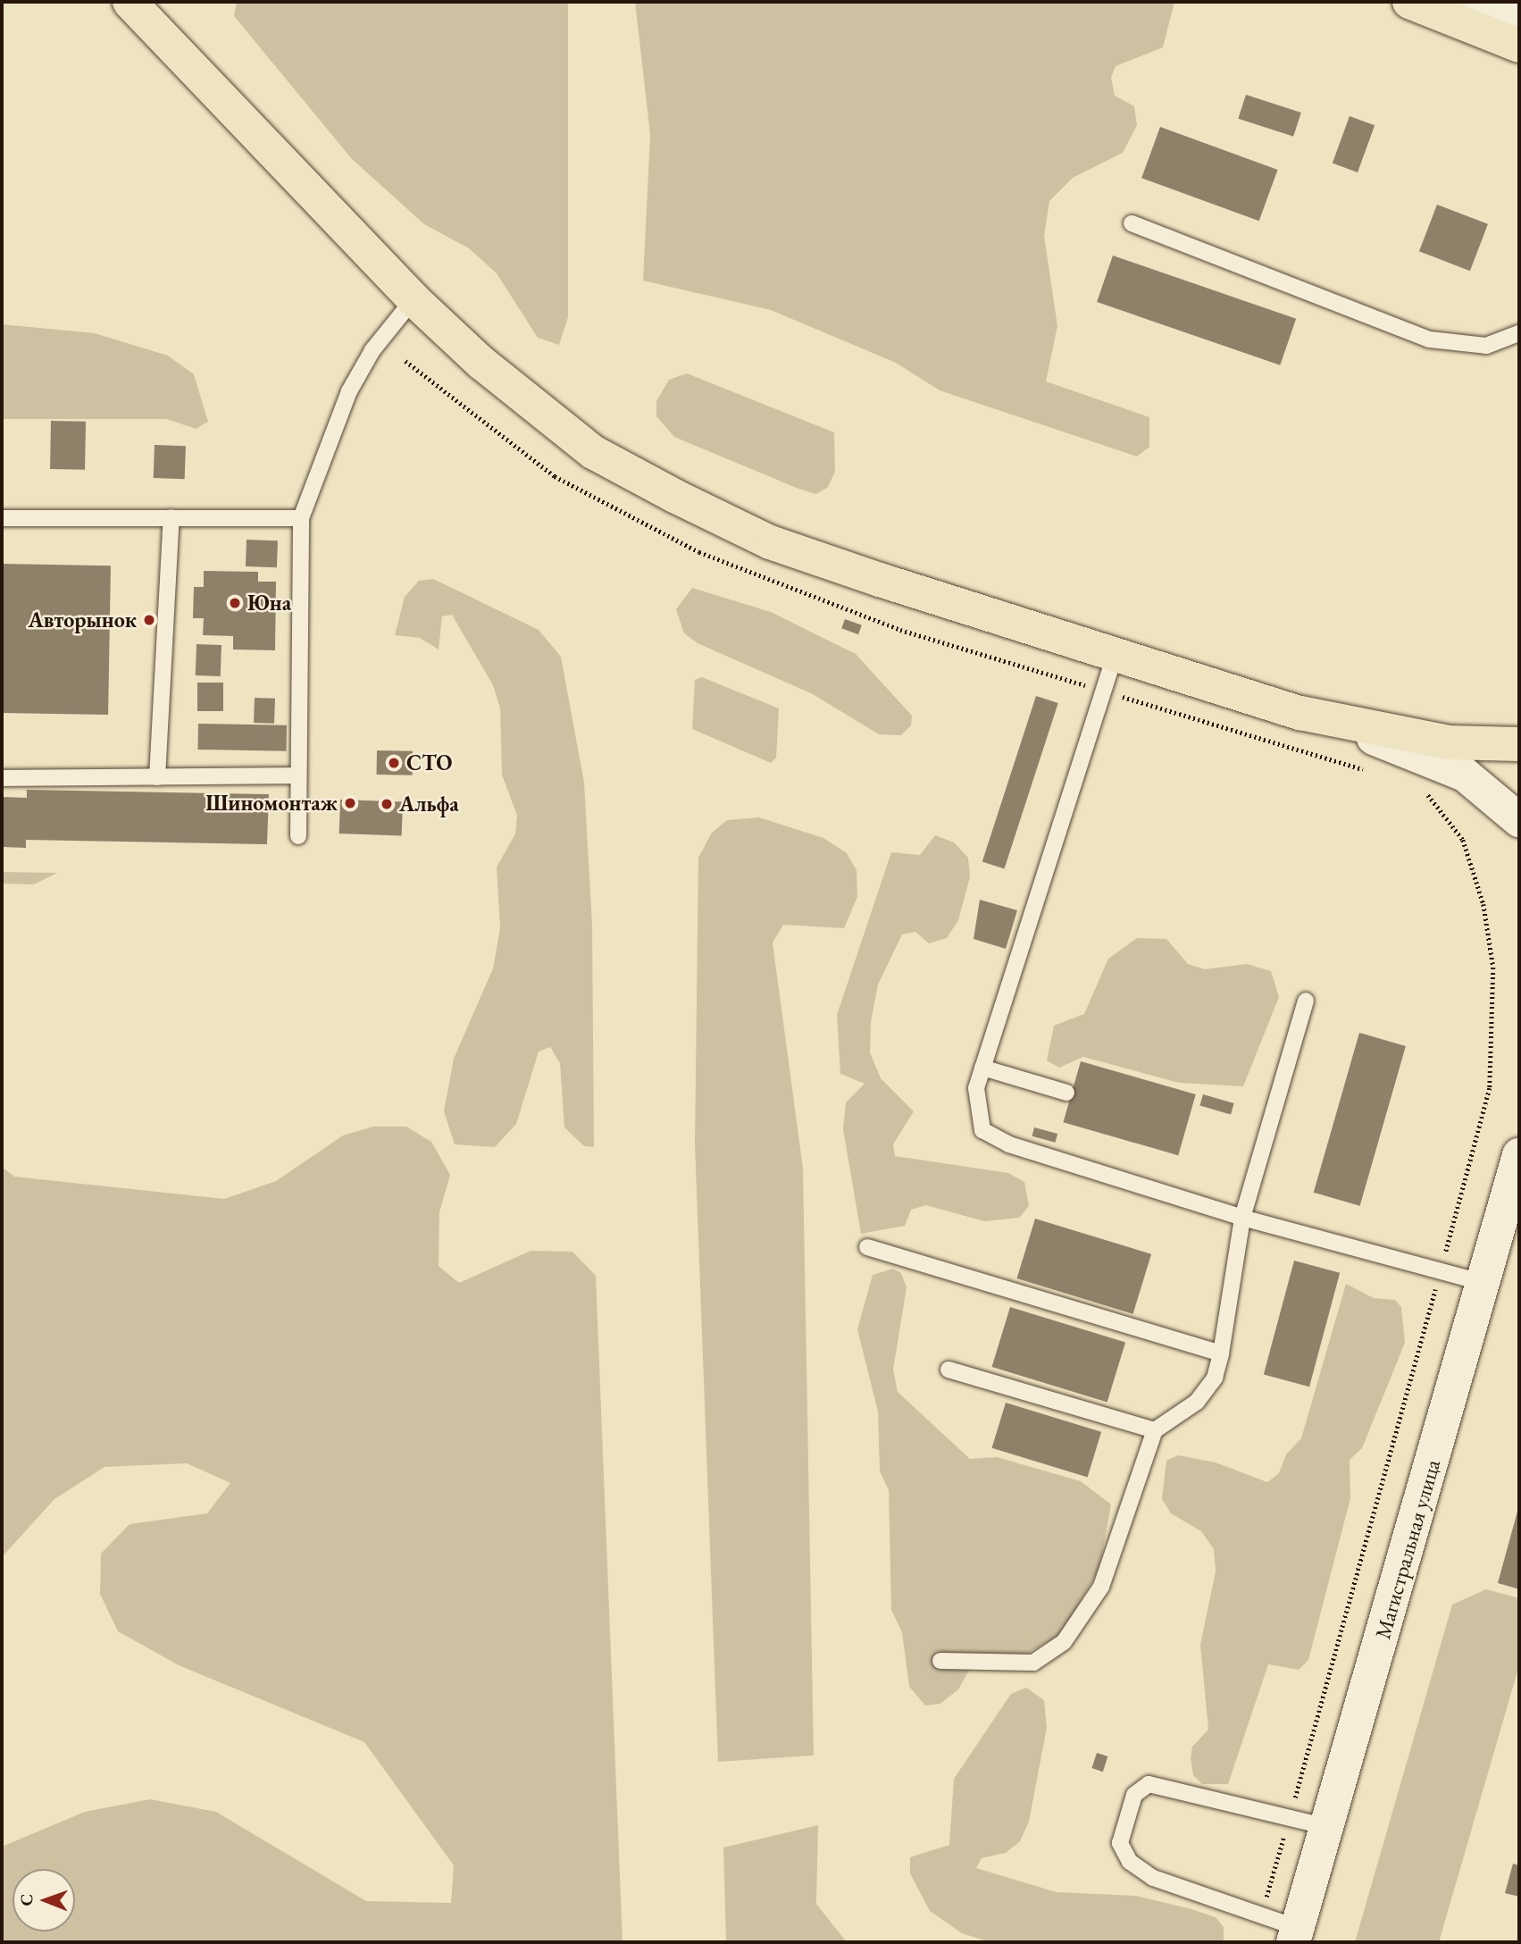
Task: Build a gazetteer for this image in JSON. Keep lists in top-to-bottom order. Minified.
{"streets":{"main road":["Магистральная улица"]},"places":["Юна","Авторынок","СТО","Шиномонтаж","Альфа"],"north":"left"}
